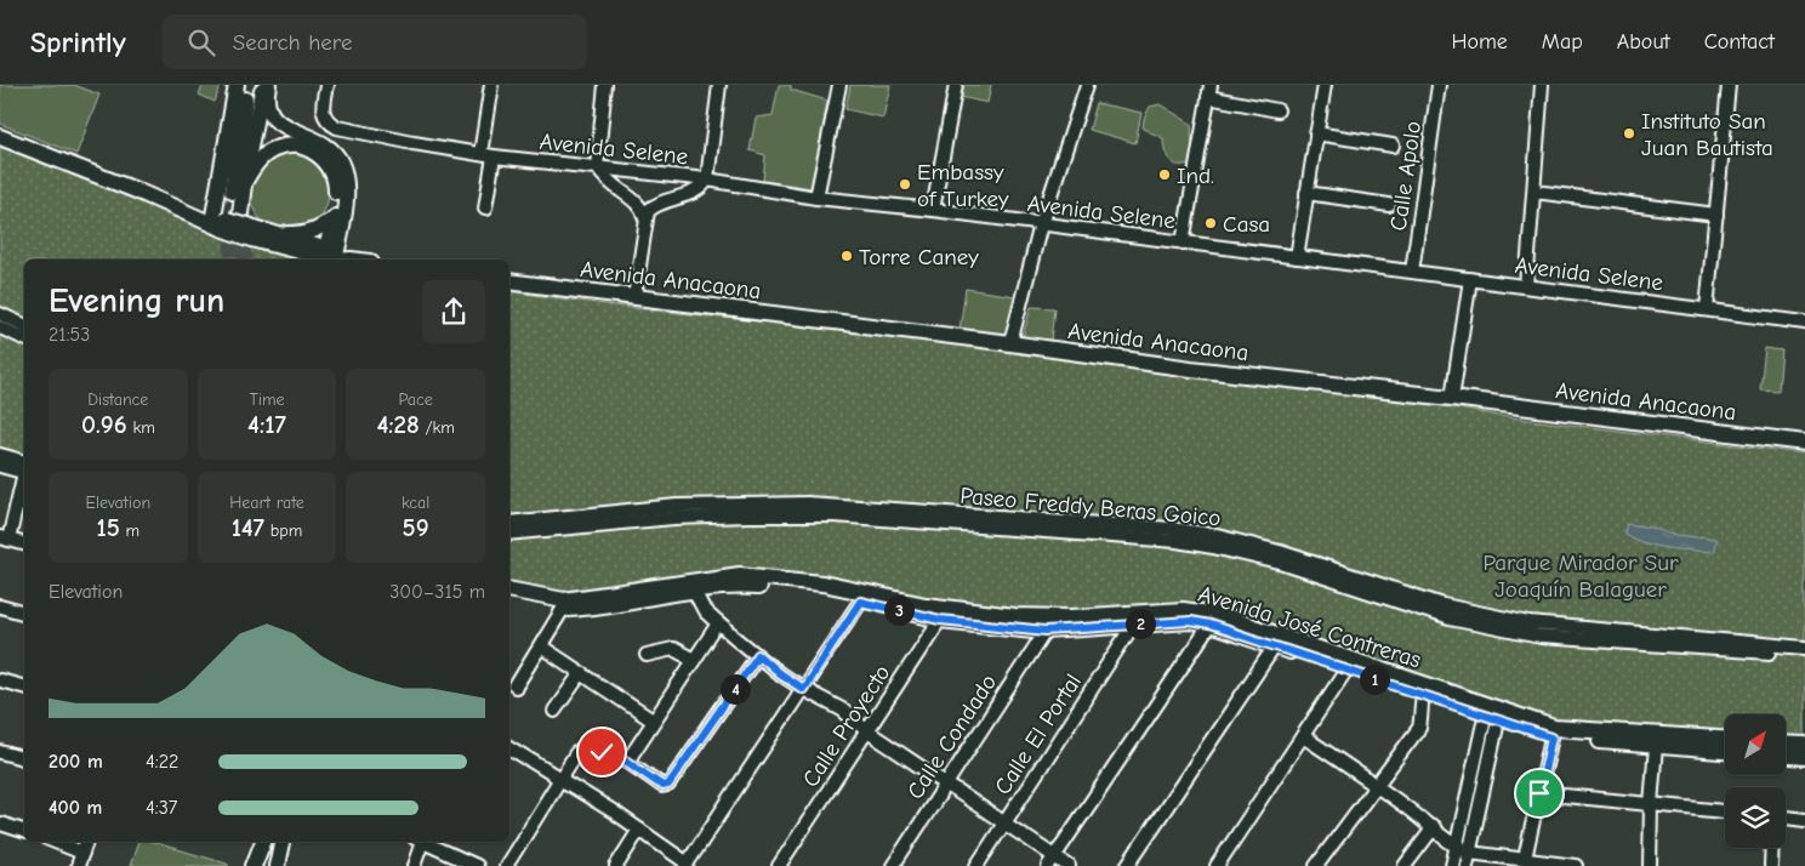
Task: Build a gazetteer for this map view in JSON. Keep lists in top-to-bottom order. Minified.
{"streets":{"main road":["Avenida Anacaona","Avenida José Contreras"],"street":["Avenida Selene","Calle Apolo","Paseo Freddy Beras Goico","Calle Proyecto","Calle El Portal","Calle Condado"]},"crossings":[["Avenida Selene","Calle Apolo"],["Avenida José Contreras","Calle Proyecto"],["Avenida José Contreras","Calle El Portal"],["Avenida José Contreras","Calle Condado"]],"parks":["Parque Mirador Sur Joaquín Balaguer"],"places":["Instituto San Juan Bautista","Ind.","Embassy of Turkey","Casa","Torre Caney"],"north":"top right","page":{"header":"Sprintly","search":"Search here","nav":["Home","Map","About","Contact"],"heading":["Evening run","21:53"],"stats":[["Distance","0.96 km"],["Time","4:17"],["Pace","4:28 /km"],["Elevation","15 m"],["Heart rate","147 bpm"],["kcal","59"]],"chart":["Elevation","300–315 m"],"pins":["3","2","1","4"],"list":[{"name":"200 m","note":"4:22"},{"name":"400 m","note":"4:37"}]}}
